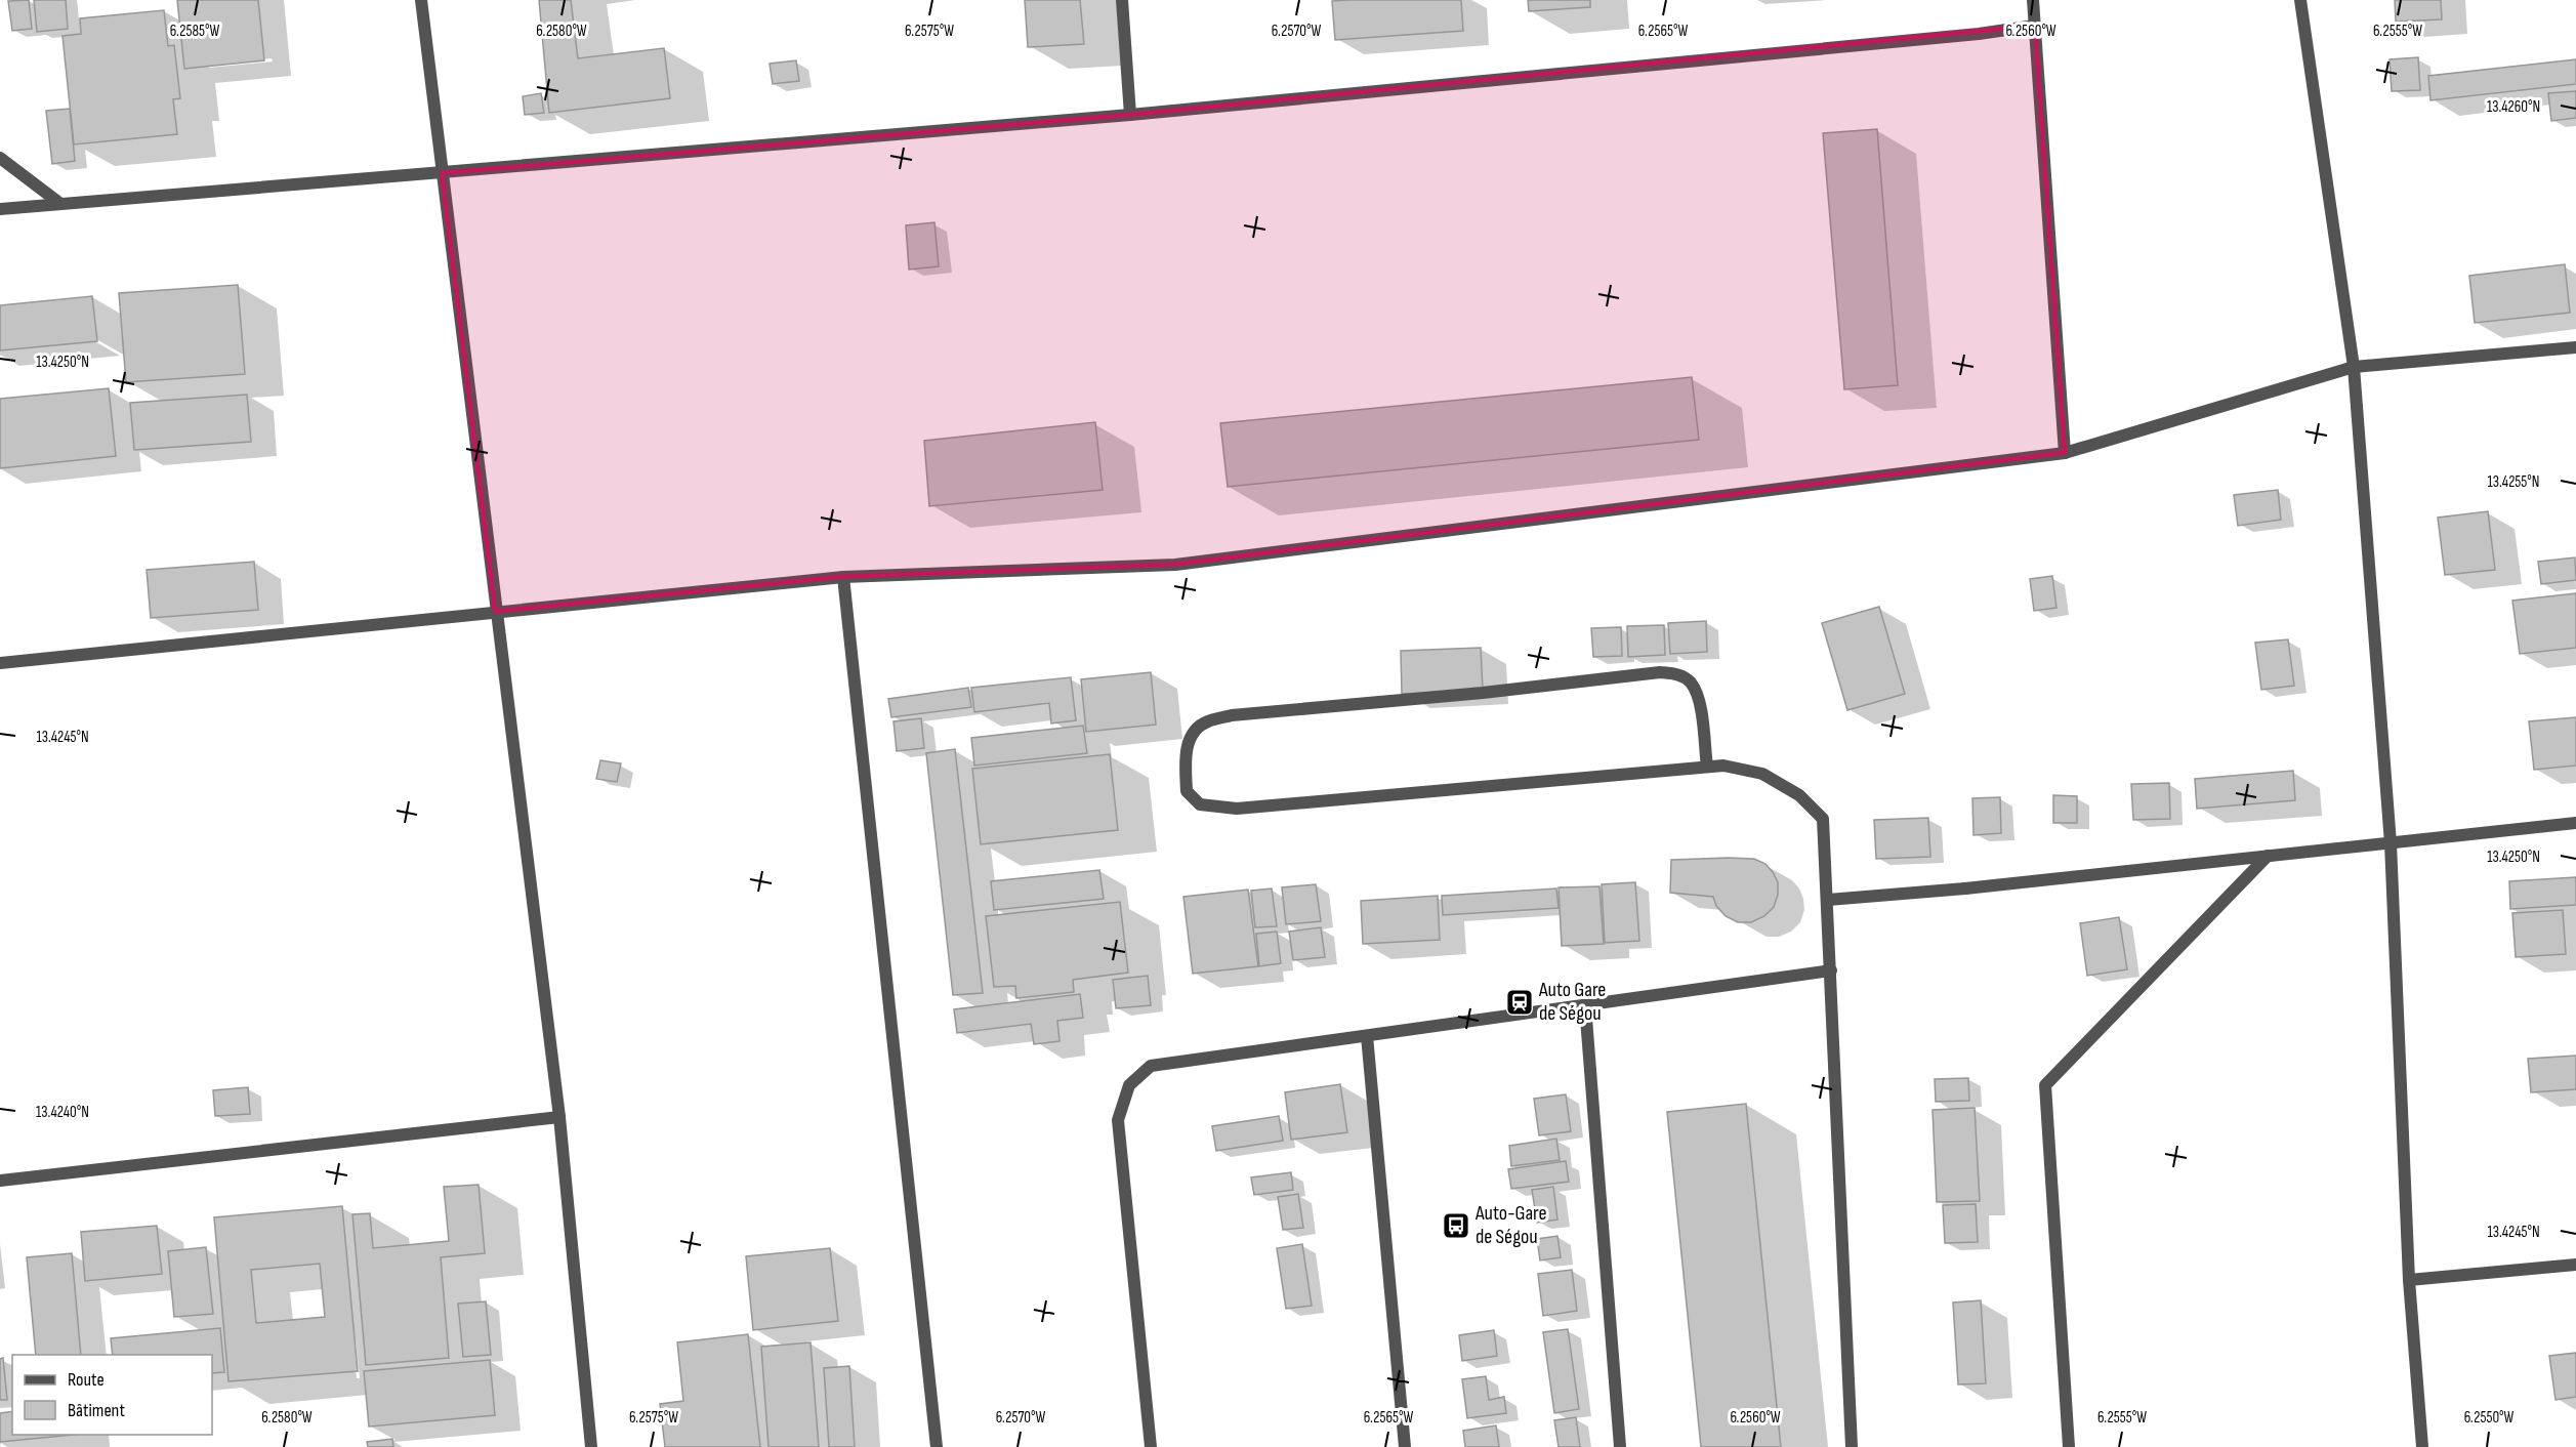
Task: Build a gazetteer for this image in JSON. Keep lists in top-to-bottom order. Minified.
{"places":{"station":["Auto Gare de Ségou"],"bus stop":["Auto-Gare de Ségou"]},"legend":["Route","Bâtiment"],"coordinates":["6.2585°W","6.2580°W","6.2575°W","6.2570°W","6.2565°W","6.2560°W","6.2555°W","13.4260°N","13.4250°N","13.4255°N","13.4245°N","13.4240°N","6.2550°W"]}
